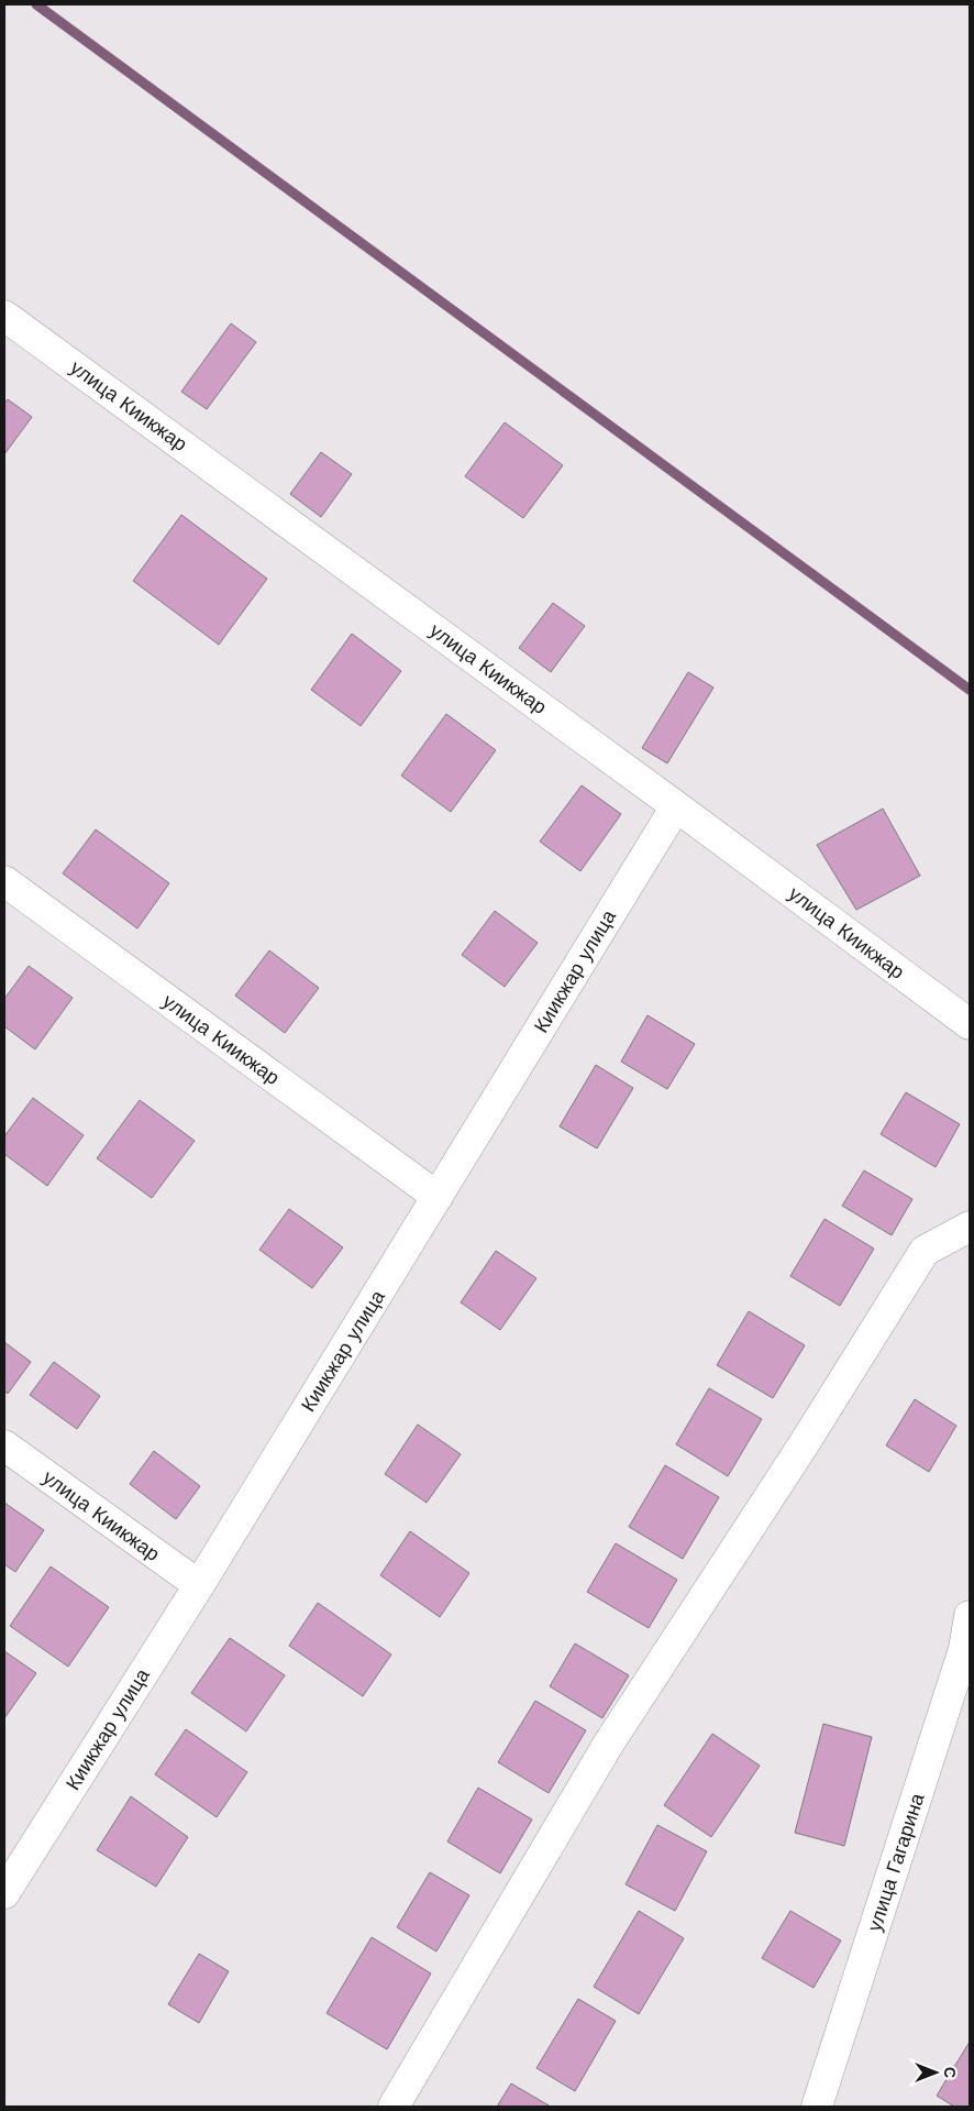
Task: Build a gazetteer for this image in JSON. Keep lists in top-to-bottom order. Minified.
{"streets":{"street":["улица Киикжар","Киикжар улица","улица Гагарина"]},"crossings":[["улица Киикжар","Киикжар улица"]],"north":"right"}
